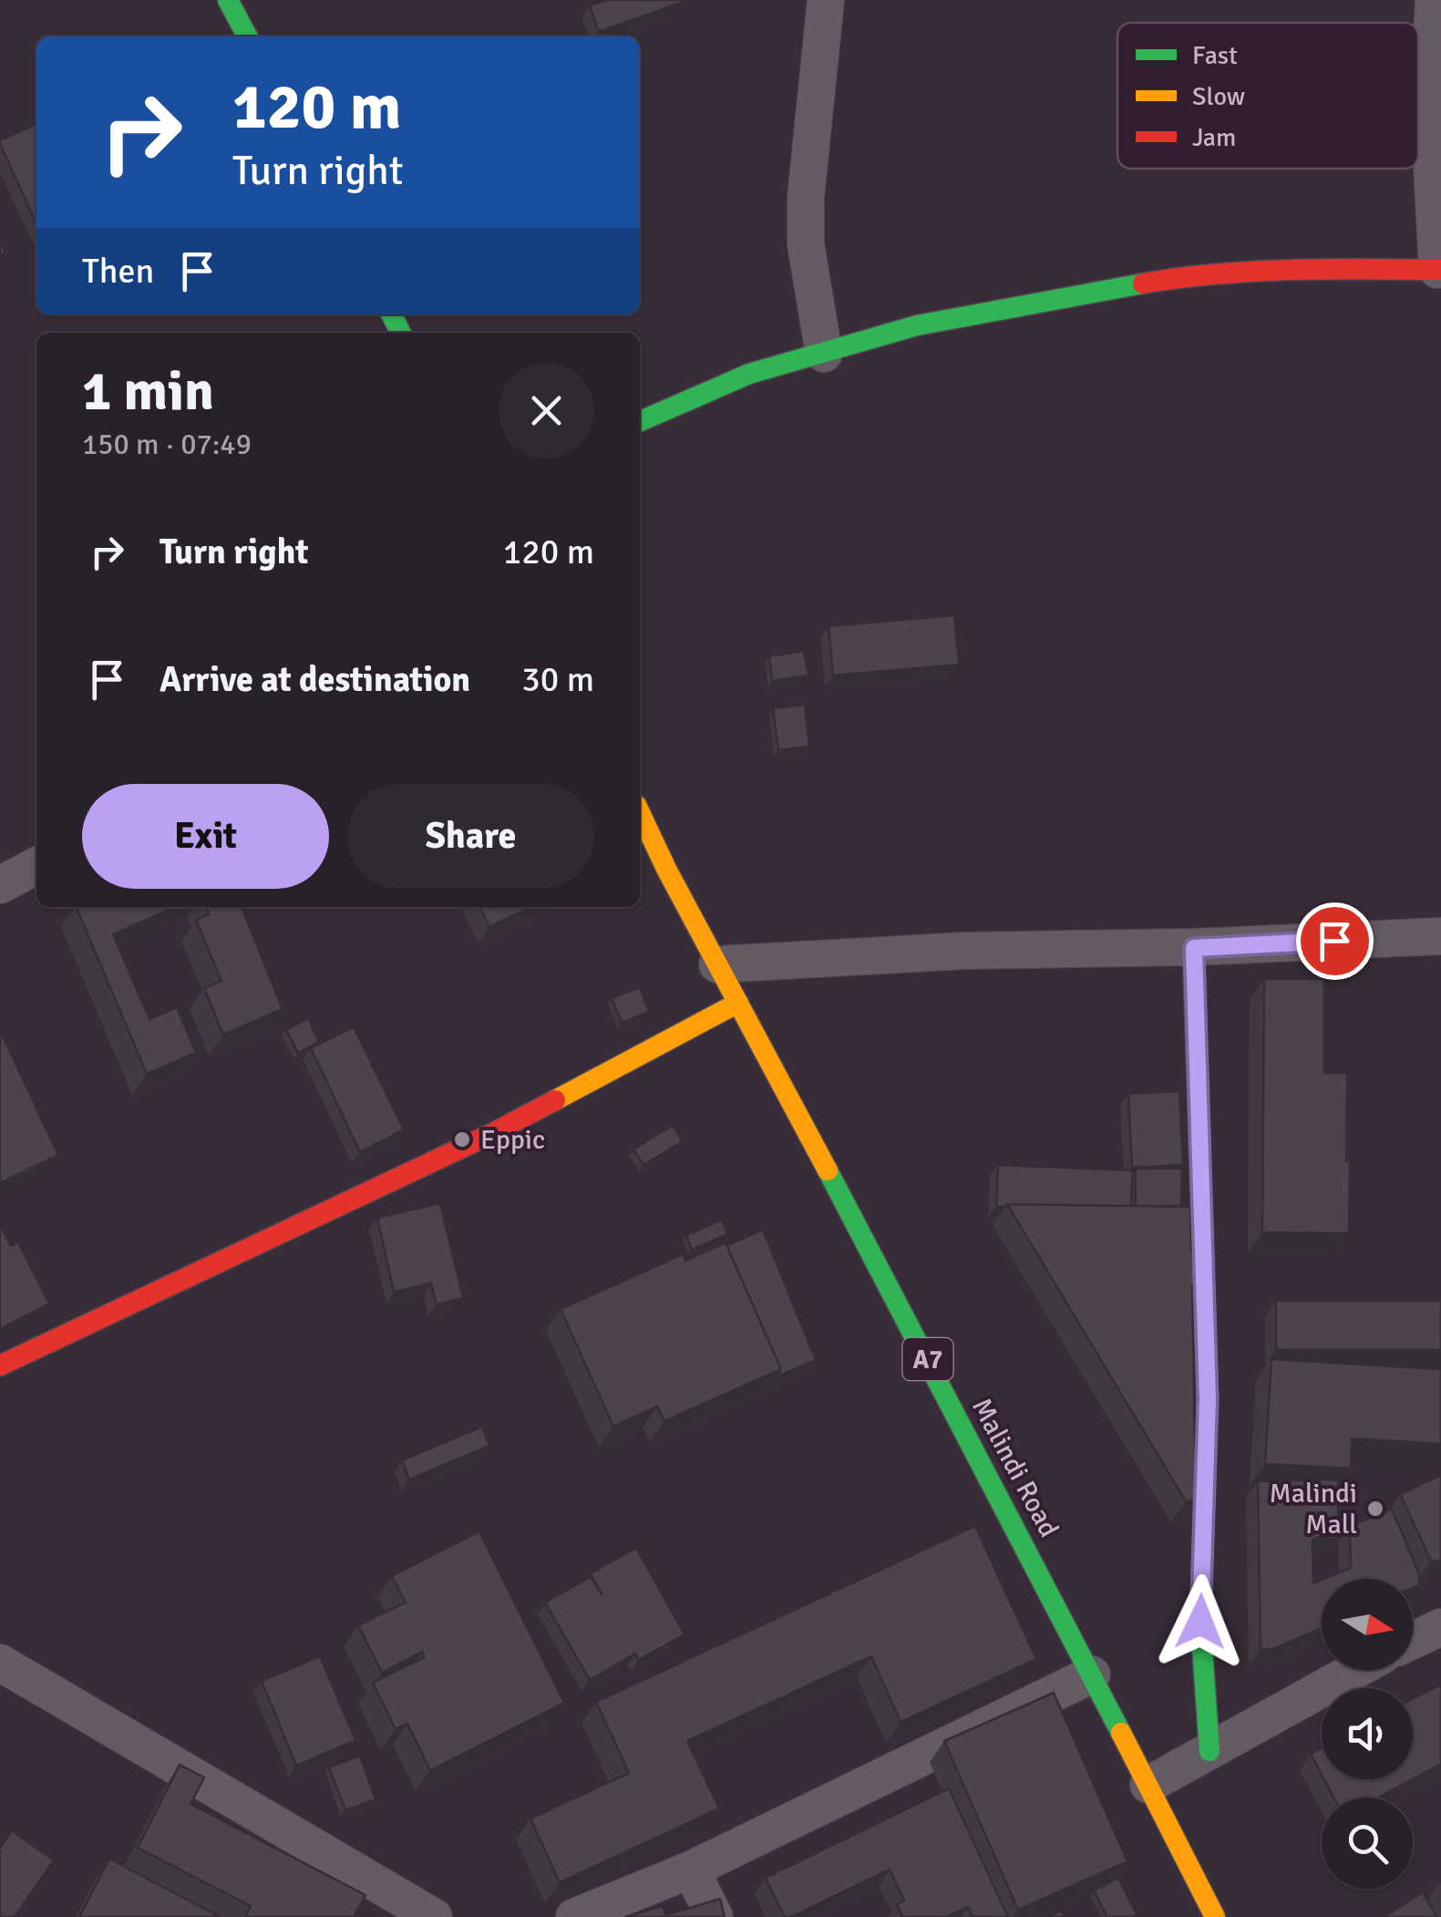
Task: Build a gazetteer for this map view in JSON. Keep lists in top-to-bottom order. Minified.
{"streets":{"main road":["A7","Malindi Road"]},"places":["Eppic","Malindi Mall"],"legend":["Fast","Slow","Jam"],"north":"right","page":{"turn":["120 m","Turn right"],"then":"Then","heading":["1 min","150 m · 07:49"],"list":[{"name":"Turn right","value":"120 m"},{"name":"Arrive at destination","value":"30 m"}],"buttons":["Exit","Share"]}}
